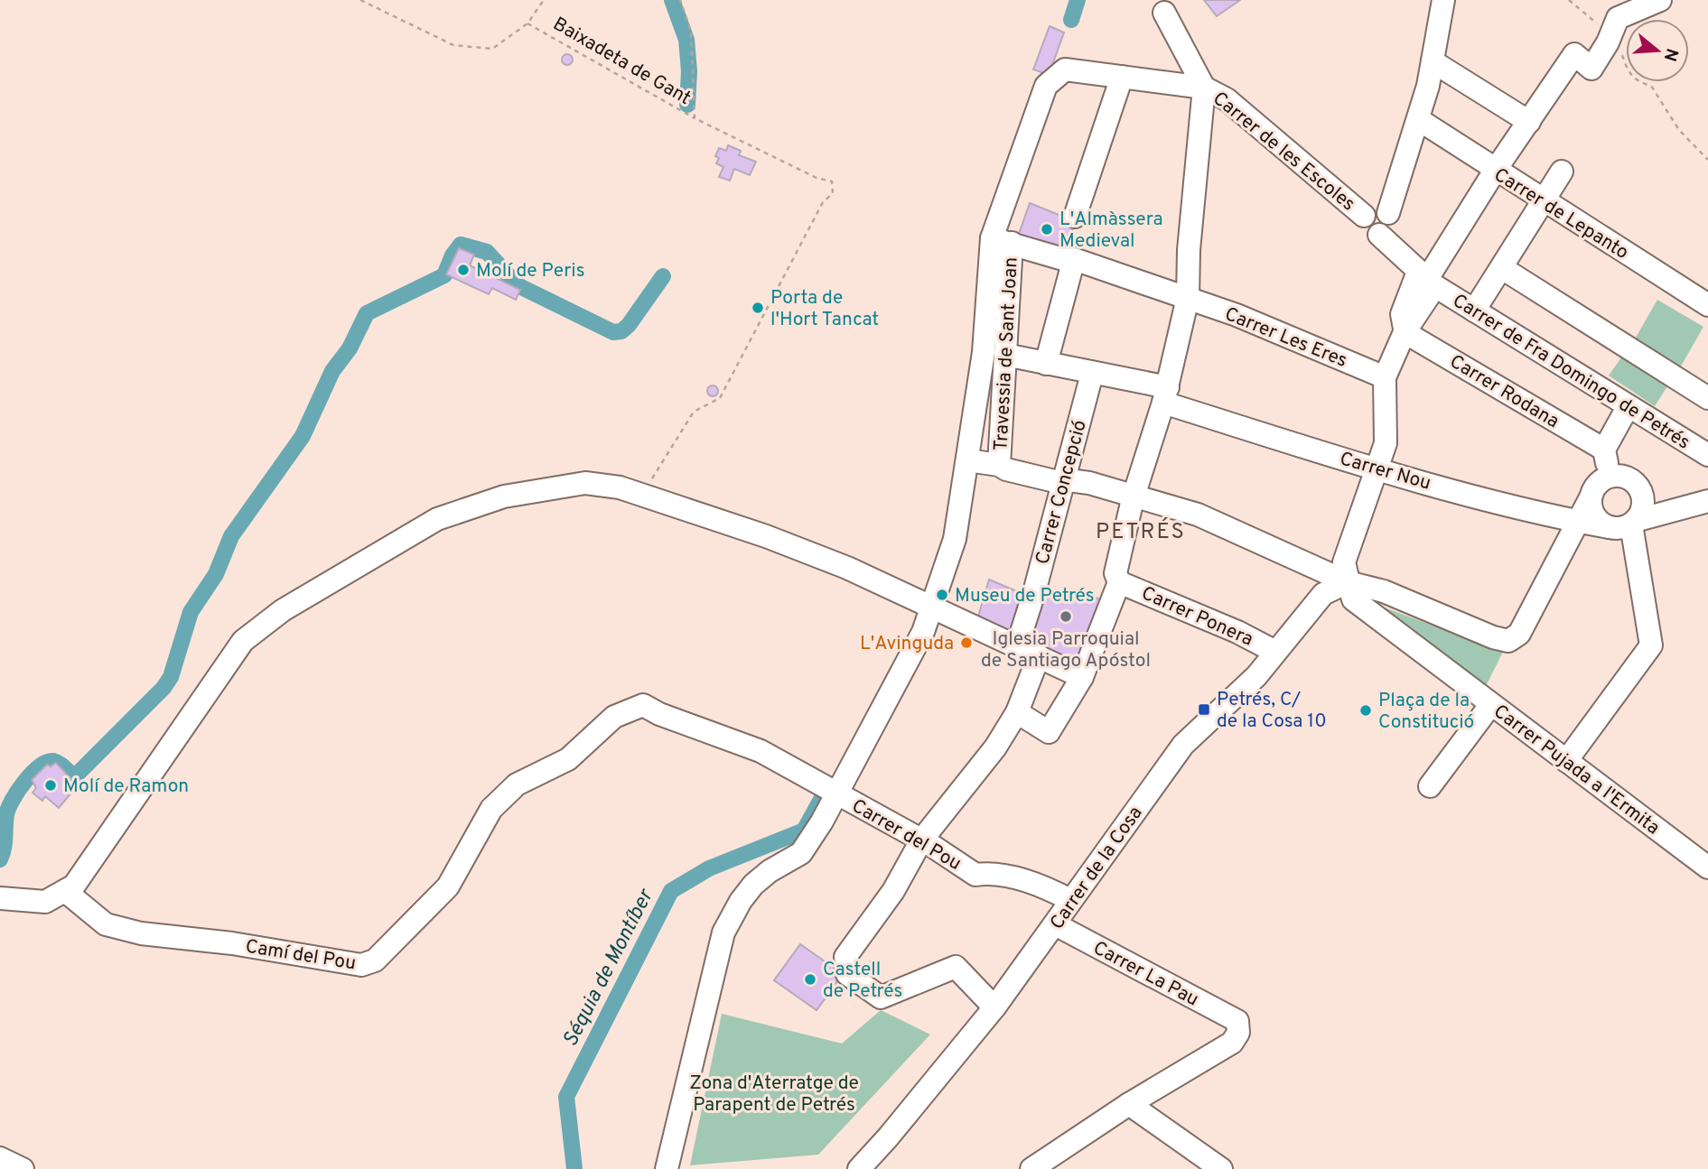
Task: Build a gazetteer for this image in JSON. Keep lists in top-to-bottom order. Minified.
{"streets":{"street":["Carrer de les Escoles","Carrer de Lepanto","Carrer Les Eres","Travessia de Sant Joan","Carrer de Fra Domingo de Petrés","Carrer Rodana","Carrer Nou","Carrer Concepció","Carrer Ponera","Carrer Pujada a l'Ermita","Carrer del Pou","Carrer de la Cosa","Camí del Pou","Carrer La Pau"],"path":["Baixadeta de Gant"]},"crossings":[["Carrer Les Eres","Travessia de Sant Joan"],["Travessia de Sant Joan","Carrer Nou"],["Carrer Nou","Carrer Concepció"],["Carrer Ponera","Carrer de la Cosa"],["Carrer Pujada a l'Ermita","Carrer de la Cosa"],["Carrer del Pou","Carrer de la Cosa"],["Carrer del Pou","Camí del Pou"],["Carrer de la Cosa","Carrer La Pau"]],"districts":["PETRÉS"],"water":["Séquia de Montíber"],"parks":["Zona d'Aterratge de Parapent de Petrés"],"places":{"other":["L'Almàssera Medieval","Molí de Peris","Porta de l'Hort Tancat","Museu de Petrés","Iglesia Parroquial de Santiago Apóstol","L'Avinguda","Plaça de la Constitució","Molí de Ramon","Castell de Petrés"],"transit":["Petrés, C/ de la Cosa 10"]},"north":"right"}
